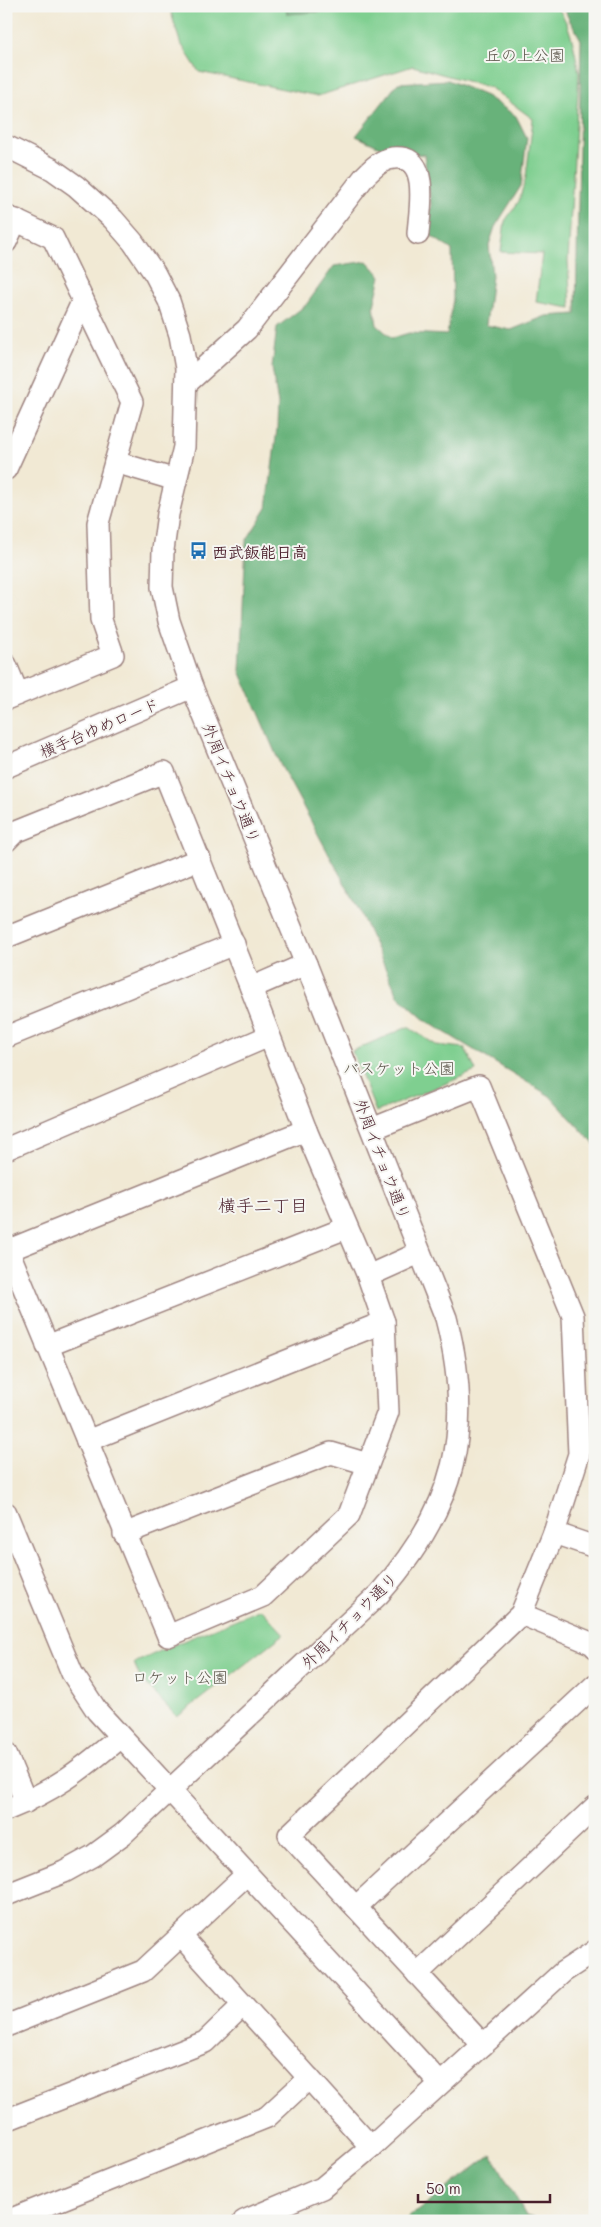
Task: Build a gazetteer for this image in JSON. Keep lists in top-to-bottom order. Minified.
{"streets":{"street":["横手台ゆめロード","外周イチョウ通り"]},"crossings":[["横手台ゆめロード","外周イチョウ通り"]],"districts":["横手二丁目"],"parks":["丘の上公園","バスケット公園","ロケット公園"],"places":{"bus stop":["西武飯能日高"]},"scale_bar":"50 m"}
